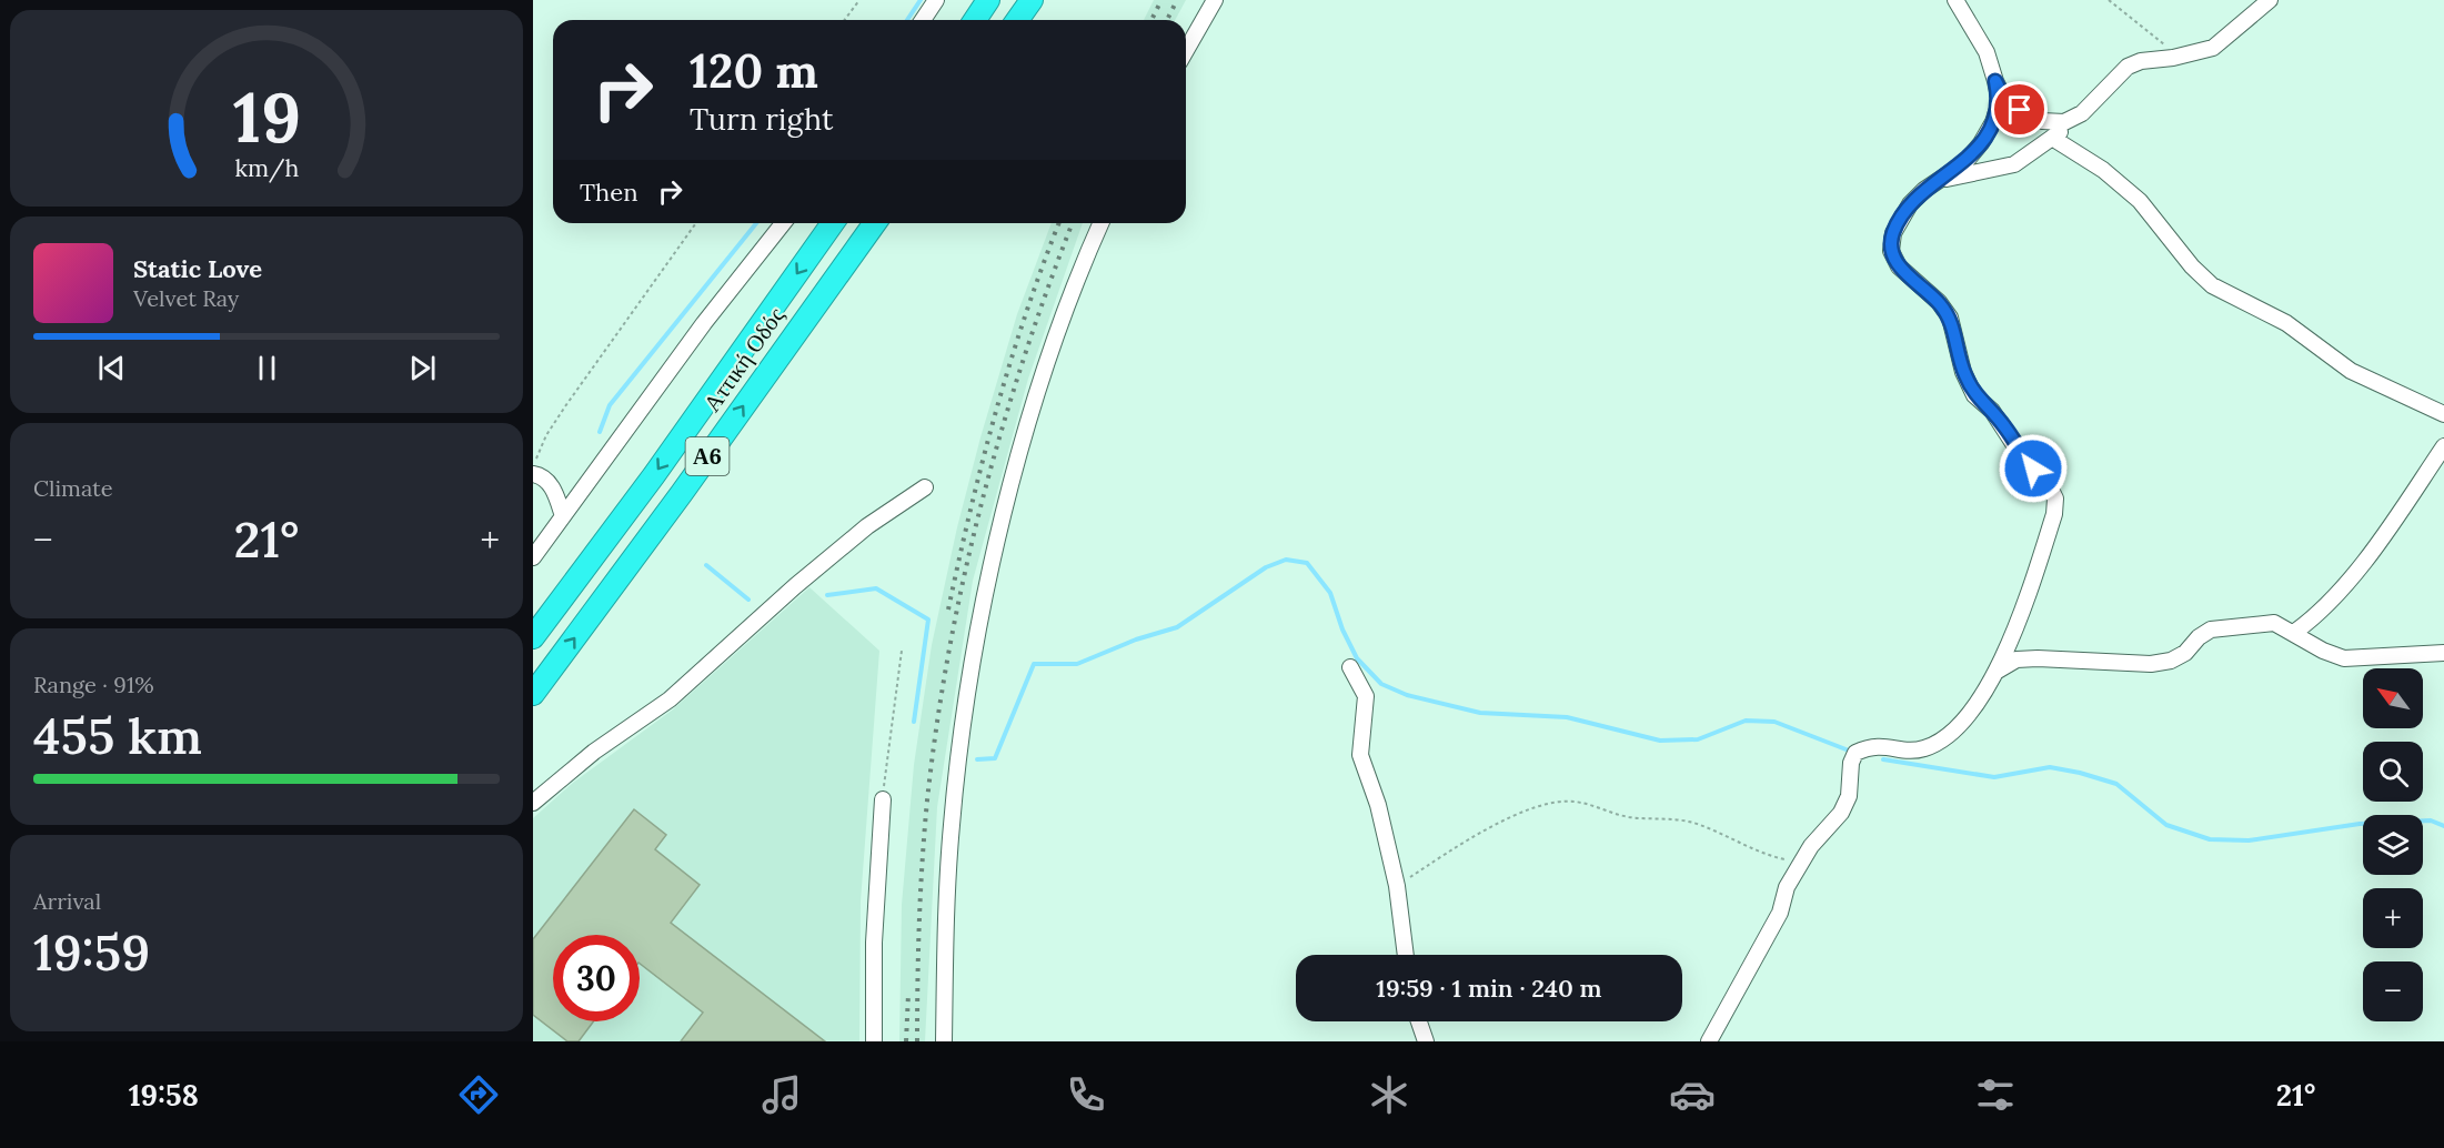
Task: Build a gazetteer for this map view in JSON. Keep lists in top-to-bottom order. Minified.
{"streets":{"highway":["Αττική Οδός","Α6"]},"north":"top left","page":{"turn":["120 m","Turn right"],"then":"Then","song":["Static Love","Velvet Ray"],"tile":["Climate",["Range · 91%","455 km"],["Arrival","19:59"]],"heat":["−","21°","+"],"map_buttons":["+","−"],"limit":"30","trip":"19:59 · 1 min · 240 m","tabs":["19:58","21°"],"gauge":["19","km/h"]}}
